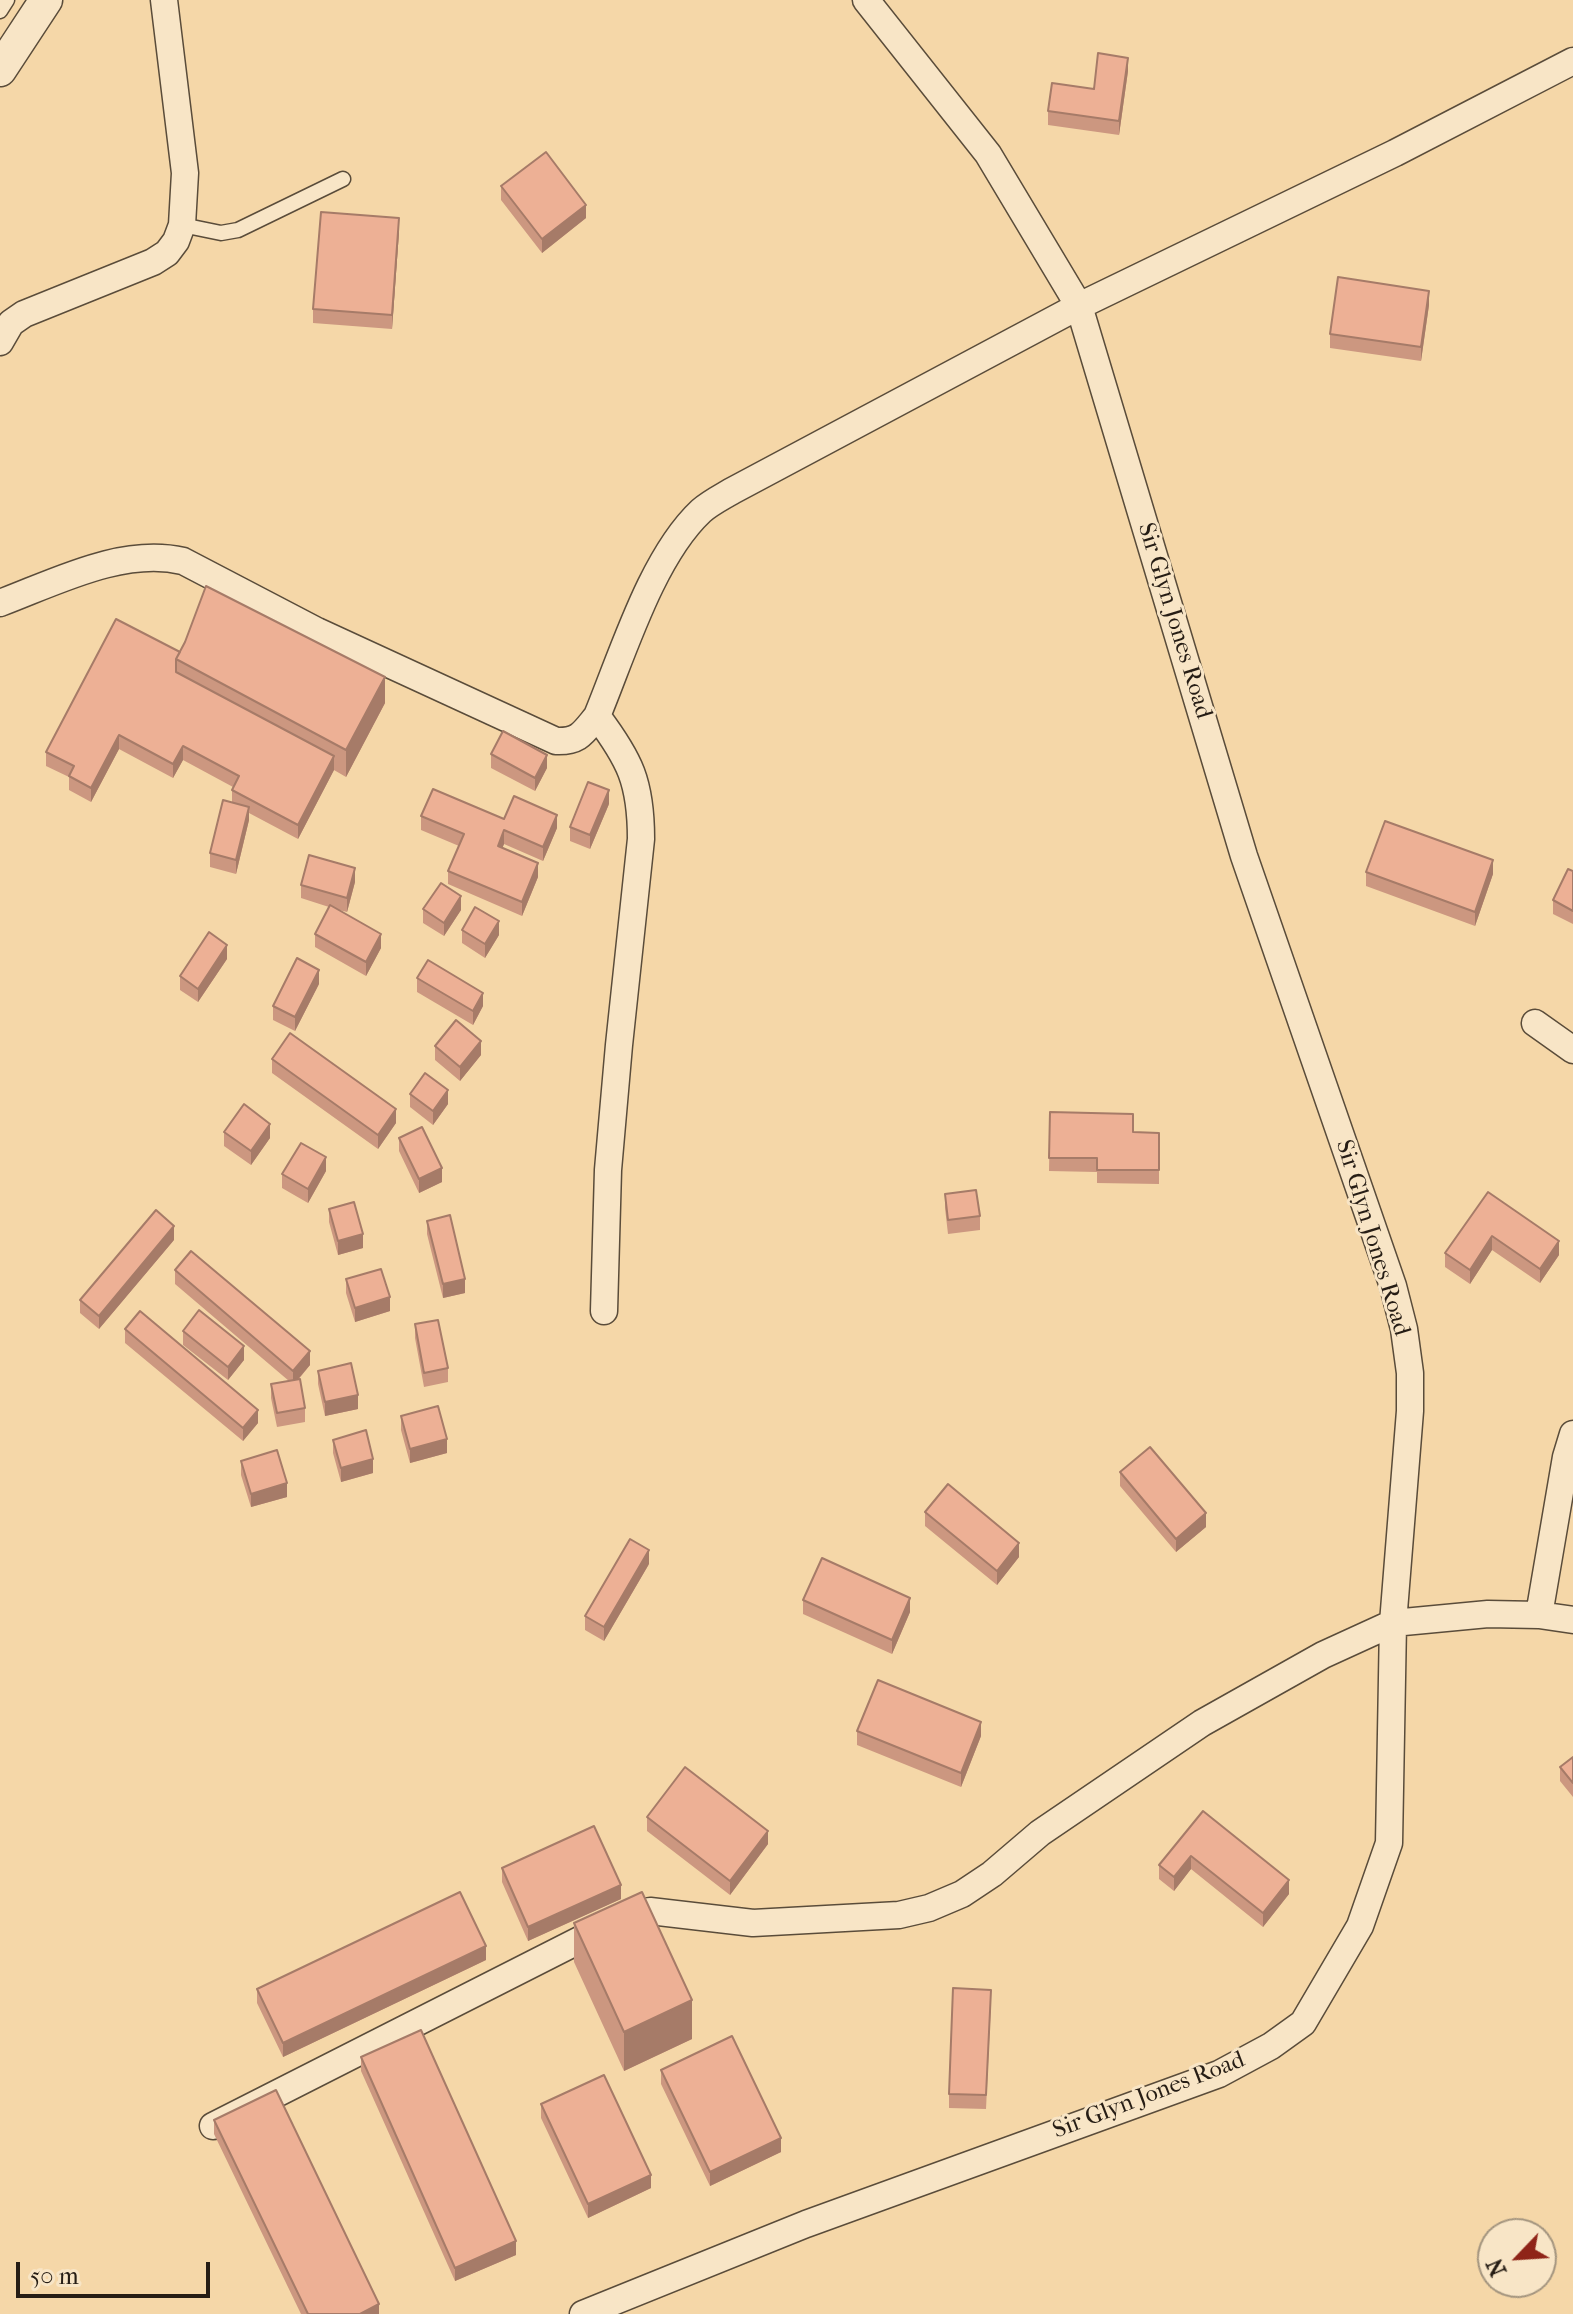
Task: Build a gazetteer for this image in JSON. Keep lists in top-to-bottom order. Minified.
{"streets":{"street":["Sir Glyn Jones Road"]},"scale_bar":"50 m","north":"bottom left"}
